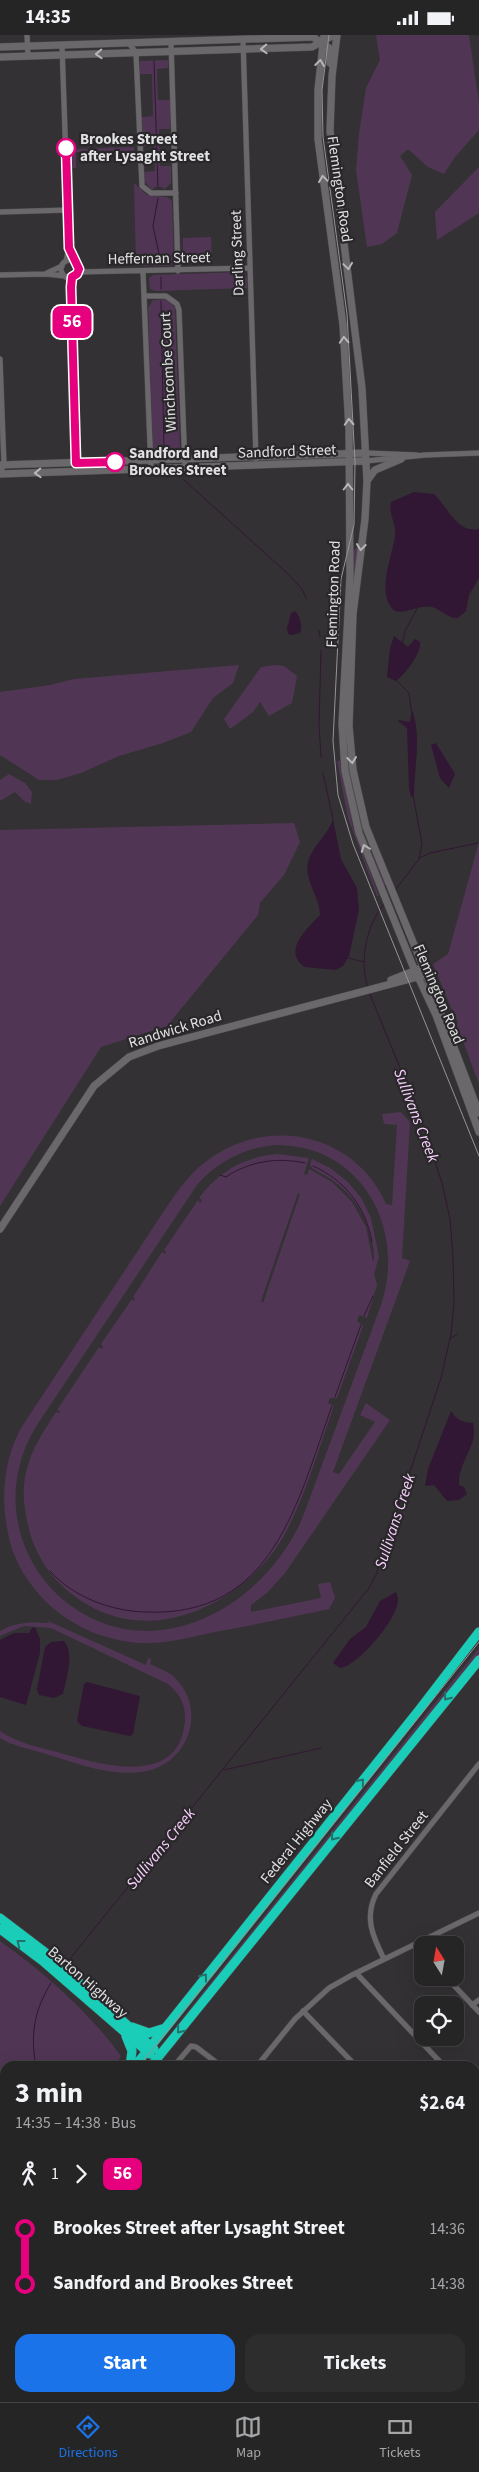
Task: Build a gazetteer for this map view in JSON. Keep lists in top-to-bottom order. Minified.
{"streets":{"highway":["Federal Highway","Barton Highway"],"main road":["Flemington Road","Sandford Street","Randwick Road"],"street":["Darling Street","Heffernan Street","Winchcombe Court","Banfield Street"]},"crossings":[["Flemington Road","Sandford Street"],["Flemington Road","Randwick Road"],["Darling Street","Heffernan Street"],["Darling Street","Sandford Street"],["Winchcombe Court","Sandford Street"],["Federal Highway","Barton Highway"]],"water":["Sullivans Creek"],"places":["Brookes Street after Lysaght Street","Sandford and Brookes Street"],"lines":["bus line 56"],"north":"top","page":{"status":"14:35","on_map":"56","heading":["3 min","14:35 – 14:38 · Bus","$2.64"],"legs":["1","56"],"list":[{"name":"Brookes Street after Lysaght Street","value":"14:36"},{"name":"Sandford and Brookes Street","value":"14:38"}],"buttons":["Start","Tickets"],"tabs":["Directions","Map","Tickets"]}}
